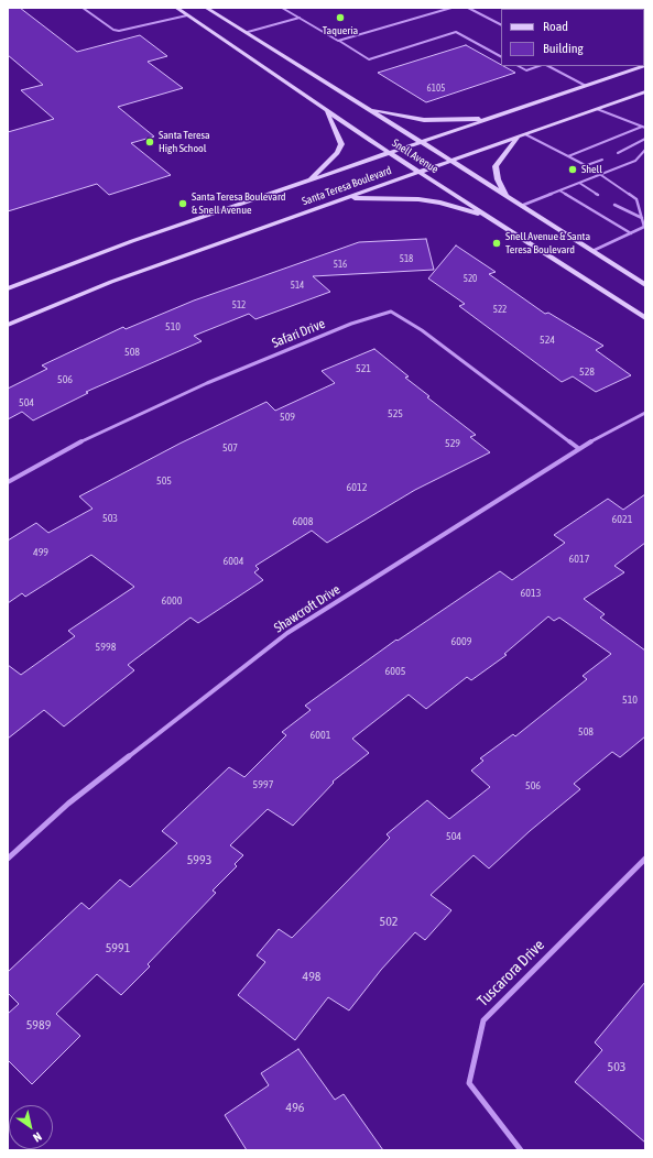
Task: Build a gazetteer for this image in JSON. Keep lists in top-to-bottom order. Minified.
{"streets":{"main road":["Snell Avenue","Santa Teresa Boulevard"],"street":["Safari Drive","Shawcroft Drive","Tuscarora Drive"]},"crossings":[["Snell Avenue","Santa Teresa Boulevard"],["Safari Drive","Shawcroft Drive"]],"places":["Taqueria","Santa Teresa High School","Shell","Santa Teresa Boulevard & Snell Avenue","Snell Avenue & Santa Teresa Boulevard"],"house_numbers":["6105","518","516","520","514","512","522","510","524","508","521","528","506","504","525","509","529","507","505","6012","503","6021","6008","499","6017","6004","6013","6000","6009","5998","6005","510","508","6001","5997","506","504","5993","502","5991","498","5989","503","496"],"legend":["Road","Building"],"north":"bottom right"}
